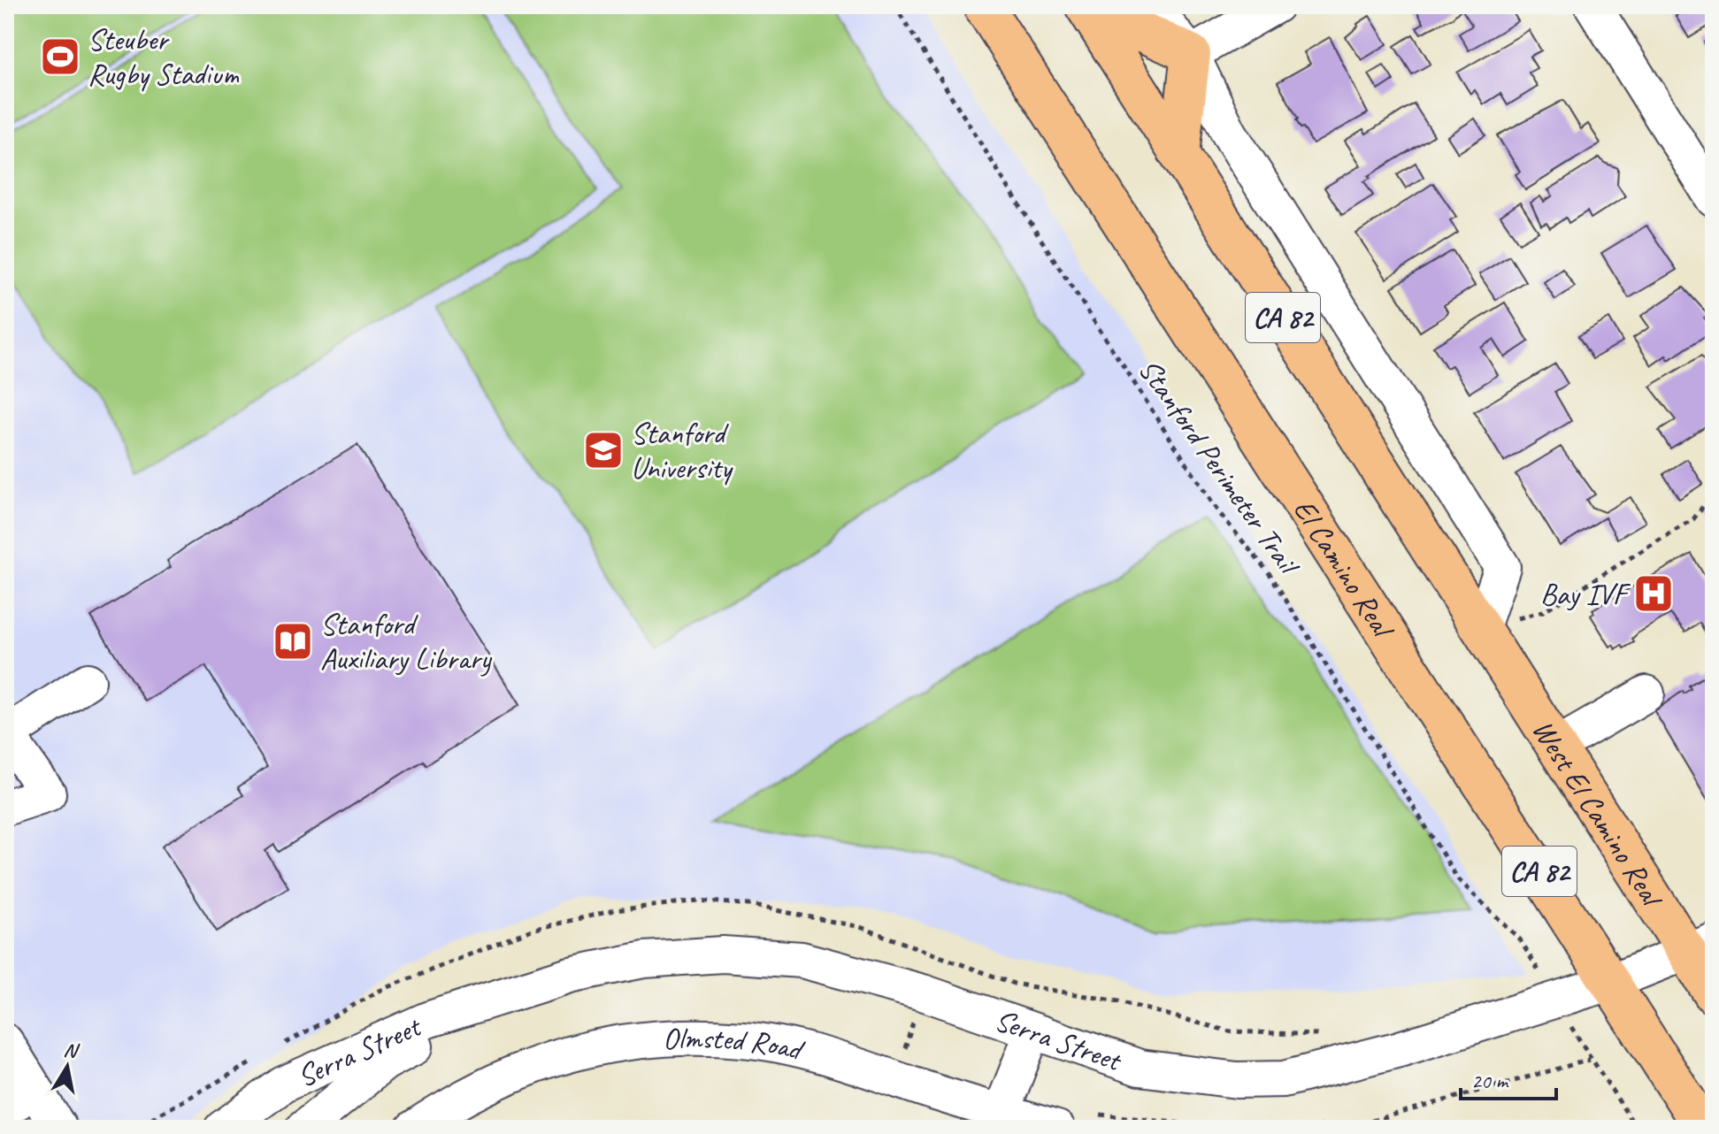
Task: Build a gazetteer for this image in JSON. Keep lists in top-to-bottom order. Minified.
{"streets":{"main road":["CA 82","El Camino Real","West El Camino Real"],"street":["Serra Street","Olmsted Road"],"path":["Stanford Perimeter Trail"]},"crossings":[["CA 82","West El Camino Real"],["El Camino Real","Serra Street"],["West El Camino Real","Serra Street"]],"places":{"sports":["Steuber Rugby Stadium"],"school or university":["Stanford University"],"hospital":["Bay IVF"],"library":["Stanford Auxiliary Library"]},"scale_bar":"20 m","north":"top"}
